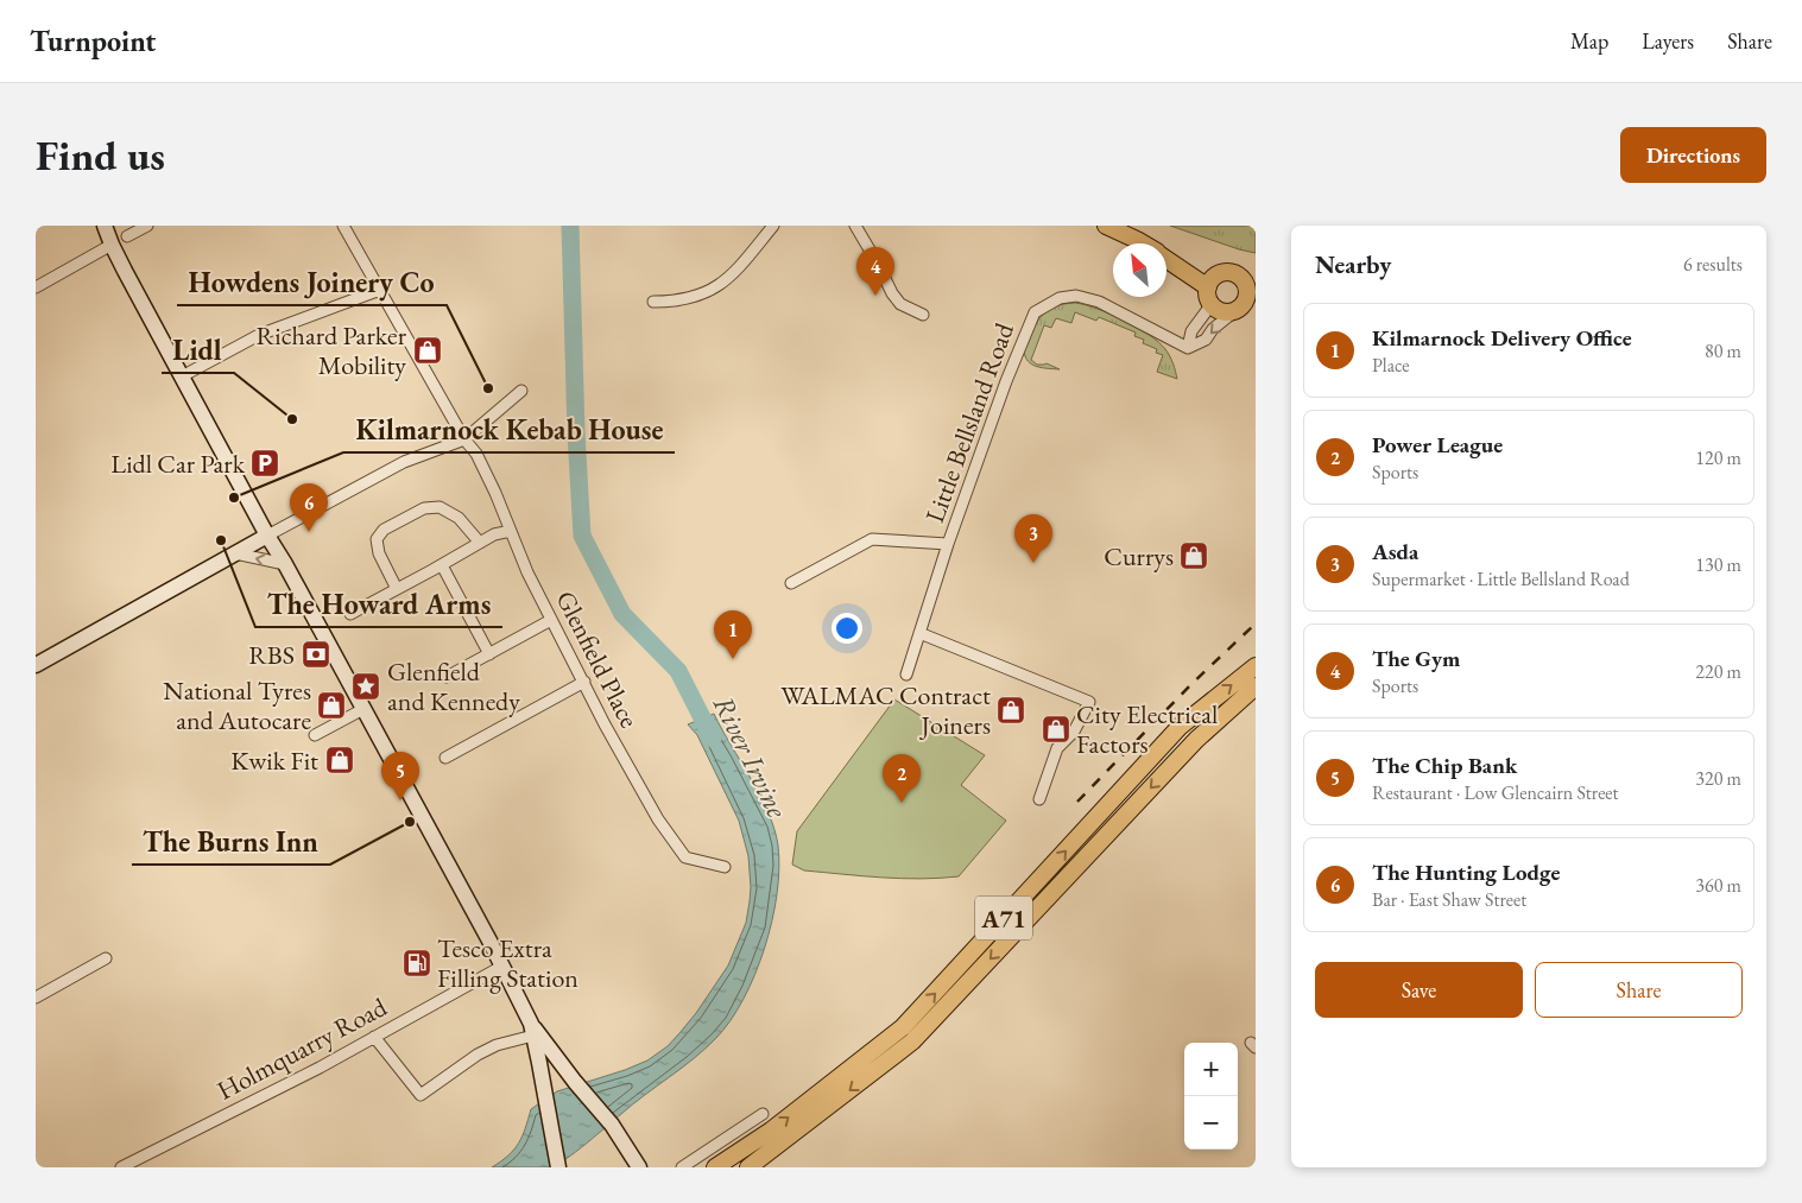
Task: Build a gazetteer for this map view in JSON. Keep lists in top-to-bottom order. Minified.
{"streets":{"main road":["A71"],"street":["Little Bellsland Road","Glenfield Place","Holmquarry Road"]},"water":["River Irvine"],"places":{"shop":["Richard Parker Mobility","Currys","National Tyres and Autocare","WALMAC Contract Joiners","City Electrical Factors","Kwik Fit"],"other":["Howdens Joinery Co","Lidl","Kilmarnock Kebab House","The Howard Arms","The Burns Inn"],"parking":["Lidl Car Park"],"bank":["RBS"],"place":["Glenfield and Kennedy"],"fuel station":["Tesco Extra Filling Station"]},"north":"top left","page":{"header":"Turnpoint","nav":["Map","Layers","Share"],"buttons":["Directions",["Save","Share"]],"title":"Find us","heading":["Nearby","6 results"],"pins":["4","6","3","1","5","2"],"list":[{"mark":"1","name":"Kilmarnock Delivery Office","note":"Place","value":"80 m"},{"mark":"2","name":"Power League","note":"Sports","value":"120 m"},{"mark":"3","name":"Asda","note":"Supermarket · Little Bellsland Road","value":"130 m"},{"mark":"4","name":"The Gym","note":"Sports","value":"220 m"},{"mark":"5","name":"The Chip Bank","note":"Restaurant · Low Glencairn Street","value":"320 m"},{"mark":"6","name":"The Hunting Lodge","note":"Bar · East Shaw Street","value":"360 m"}],"map_buttons":["+","−"]}}
